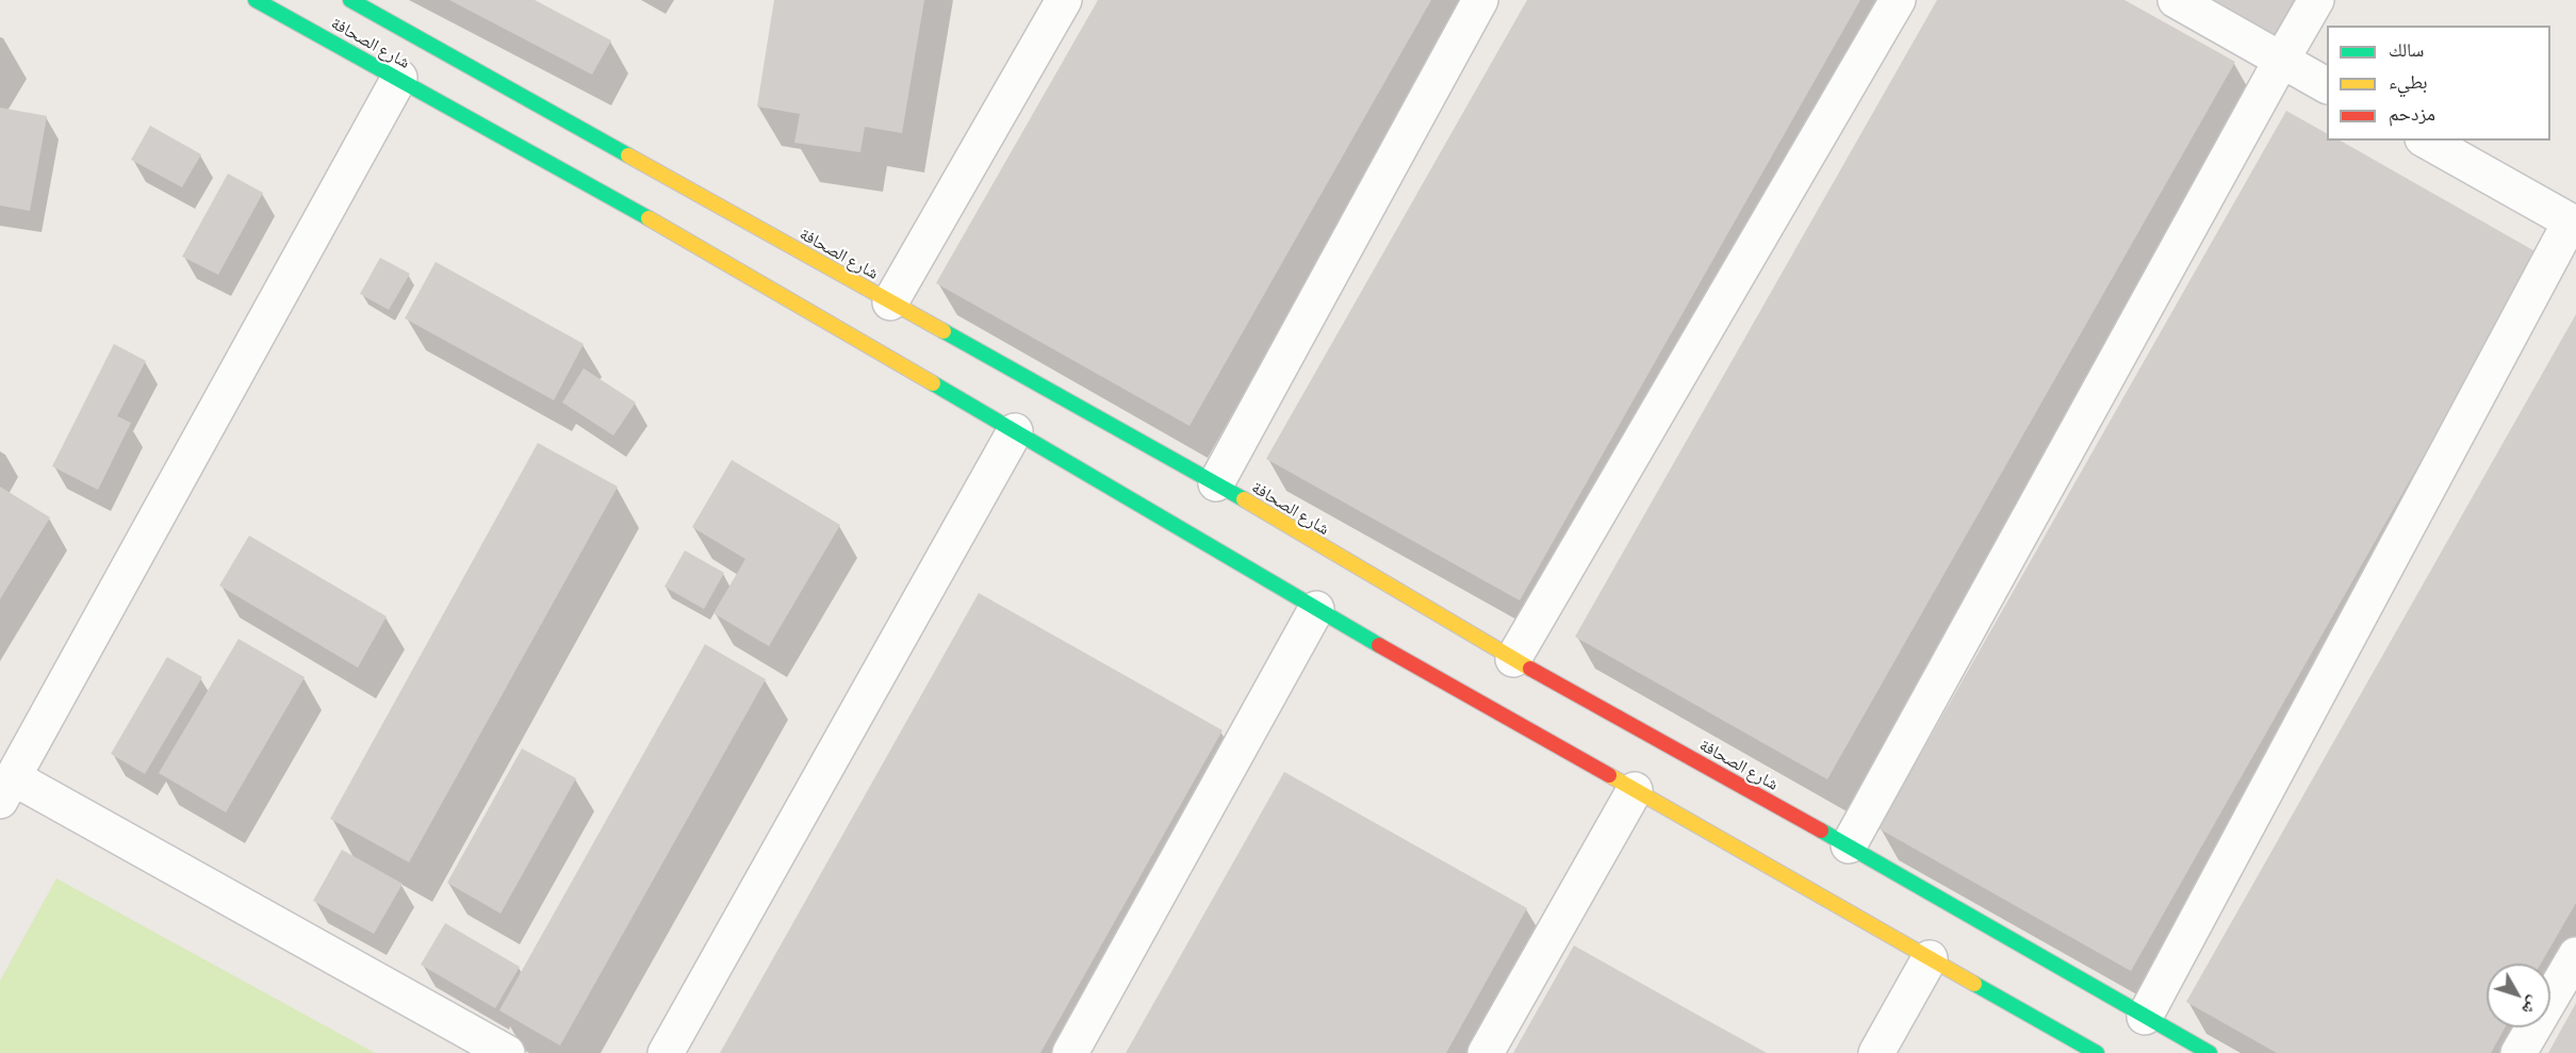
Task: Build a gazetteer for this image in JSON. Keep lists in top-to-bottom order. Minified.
{"streets":{"main road":["شارع الصحافة"]},"legend":["سالك","بطيء","مزدحم"],"north":"bottom right"}
